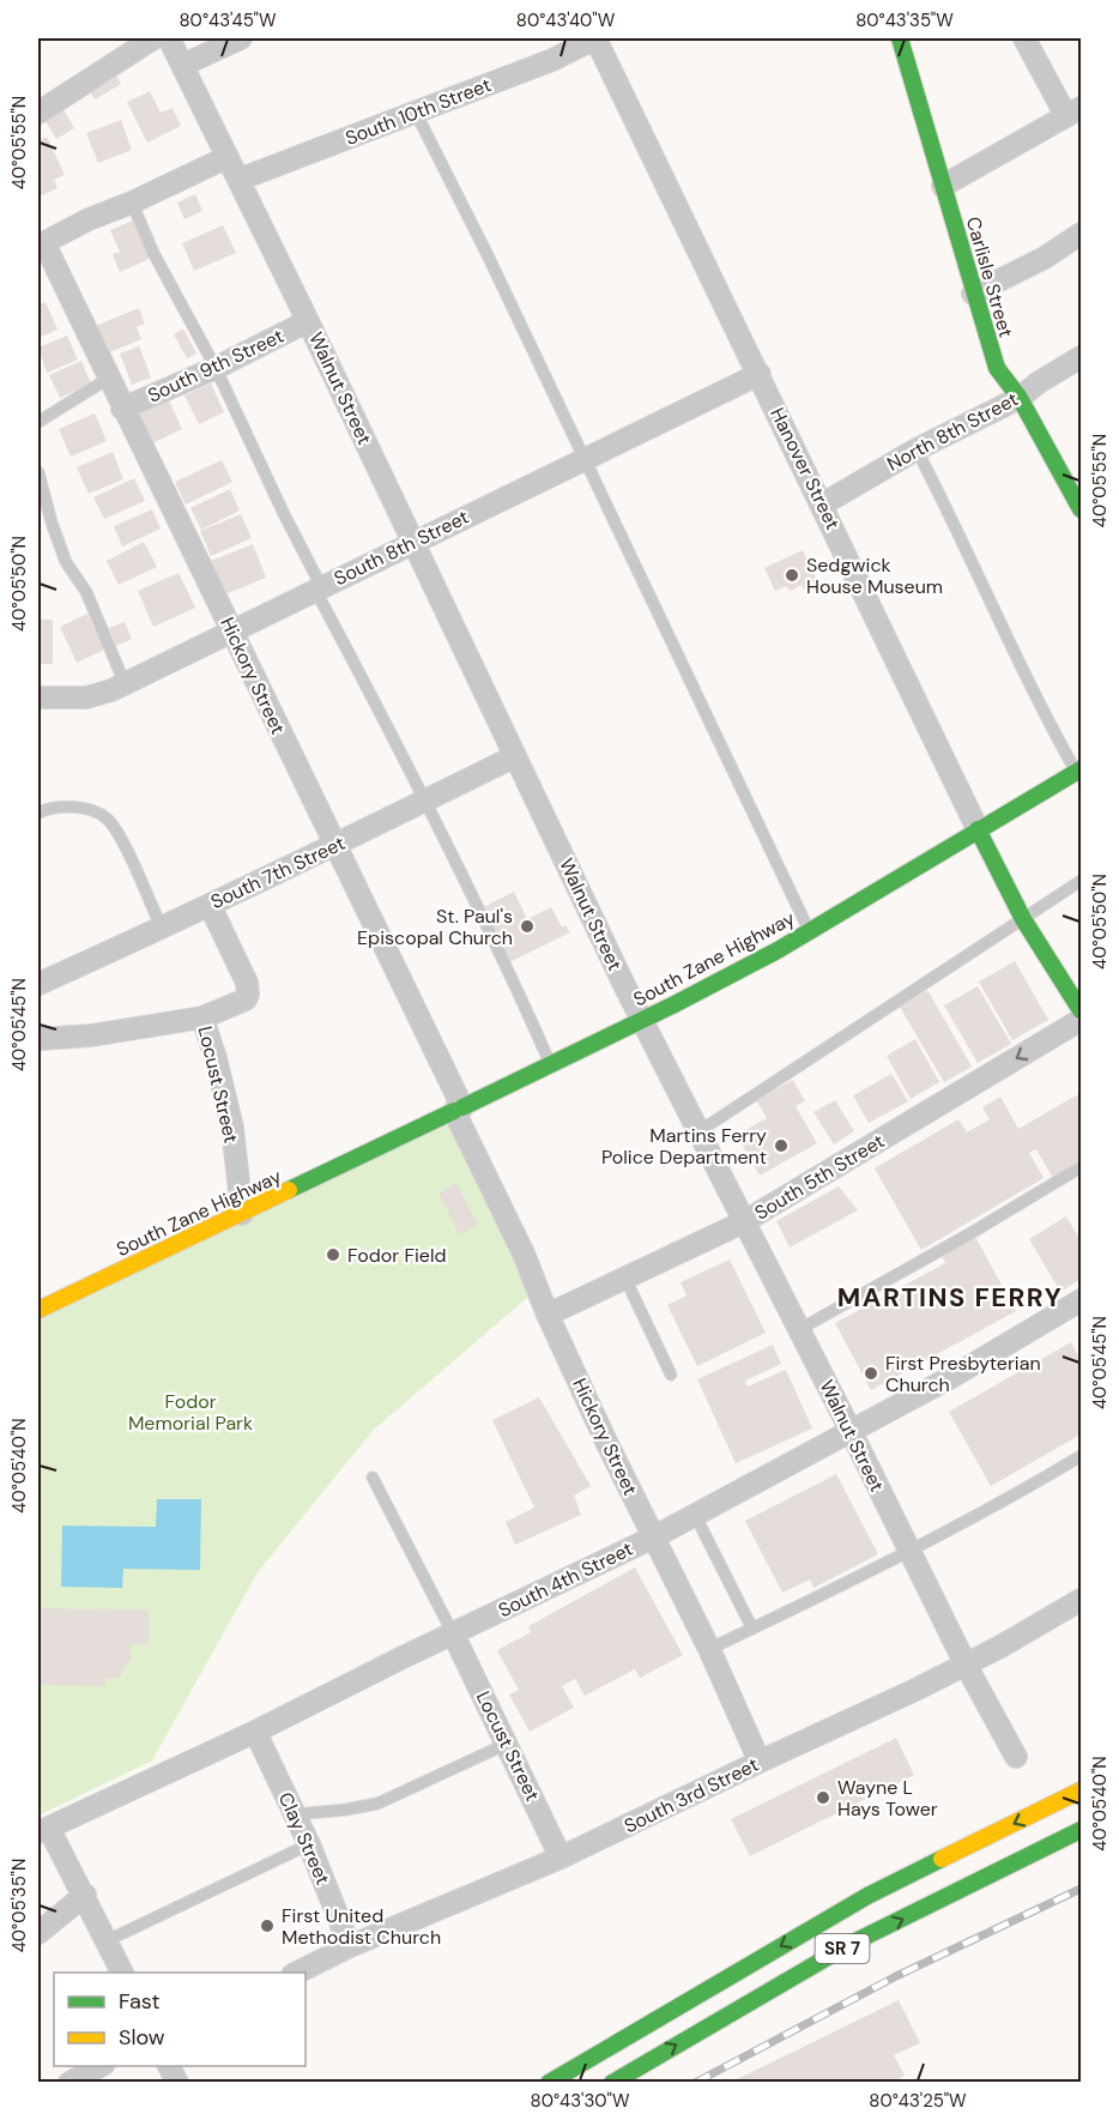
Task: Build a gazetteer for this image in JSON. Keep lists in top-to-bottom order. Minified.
{"streets":{"main road":["Carlisle Street","Hanover Street","South Zane Highway","SR 7"],"street":["South 10th Street","South 9th Street","Walnut Street","North 8th Street","South 8th Street","Hickory Street","South 7th Street","Locust Street","South 5th Street","South 4th Street","South 3rd Street","Clay Street"]},"crossings":[["South 10th Street","Walnut Street"],["South 10th Street","Hanover Street"],["Carlisle Street","North 8th Street"],["South 9th Street","Walnut Street"],["South 9th Street","Hickory Street"],["Walnut Street","South 8th Street"],["Walnut Street","South 7th Street"],["Walnut Street","South Zane Highway"],["Walnut Street","South 5th Street"],["Walnut Street","South 4th Street"],["Walnut Street","South 3rd Street"],["North 8th Street","Hanover Street"],["Hanover Street","South 8th Street"],["Hanover Street","South Zane Highway"],["South 8th Street","Hickory Street"],["Hickory Street","South 7th Street"],["Hickory Street","South Zane Highway"],["Hickory Street","South 5th Street"],["Hickory Street","South 4th Street"],["Hickory Street","South 3rd Street"],["South 7th Street","Locust Street"],["South Zane Highway","Locust Street"],["Locust Street","South 4th Street"],["Locust Street","South 3rd Street"],["South 4th Street","Clay Street"],["South 3rd Street","Clay Street"]],"one_way":["South 5th Street"],"districts":["MARTINS FERRY"],"parks":["Fodor Memorial Park"],"places":["Sedgwick House Museum","St. Paul's Episcopal Church","Martins Ferry Police Department","Fodor Field","First Presbyterian Church","Wayne L Hays Tower","First United Methodist Church"],"legend":["Fast","Slow"],"coordinates":["80°43'45\"W","80°43'40\"W","80°43'35\"W","40°05'55\"N","40°05'50\"N","40°05'45\"N","40°05'40\"N","40°05'35\"N","80°43'30\"W","80°43'25\"W"]}
